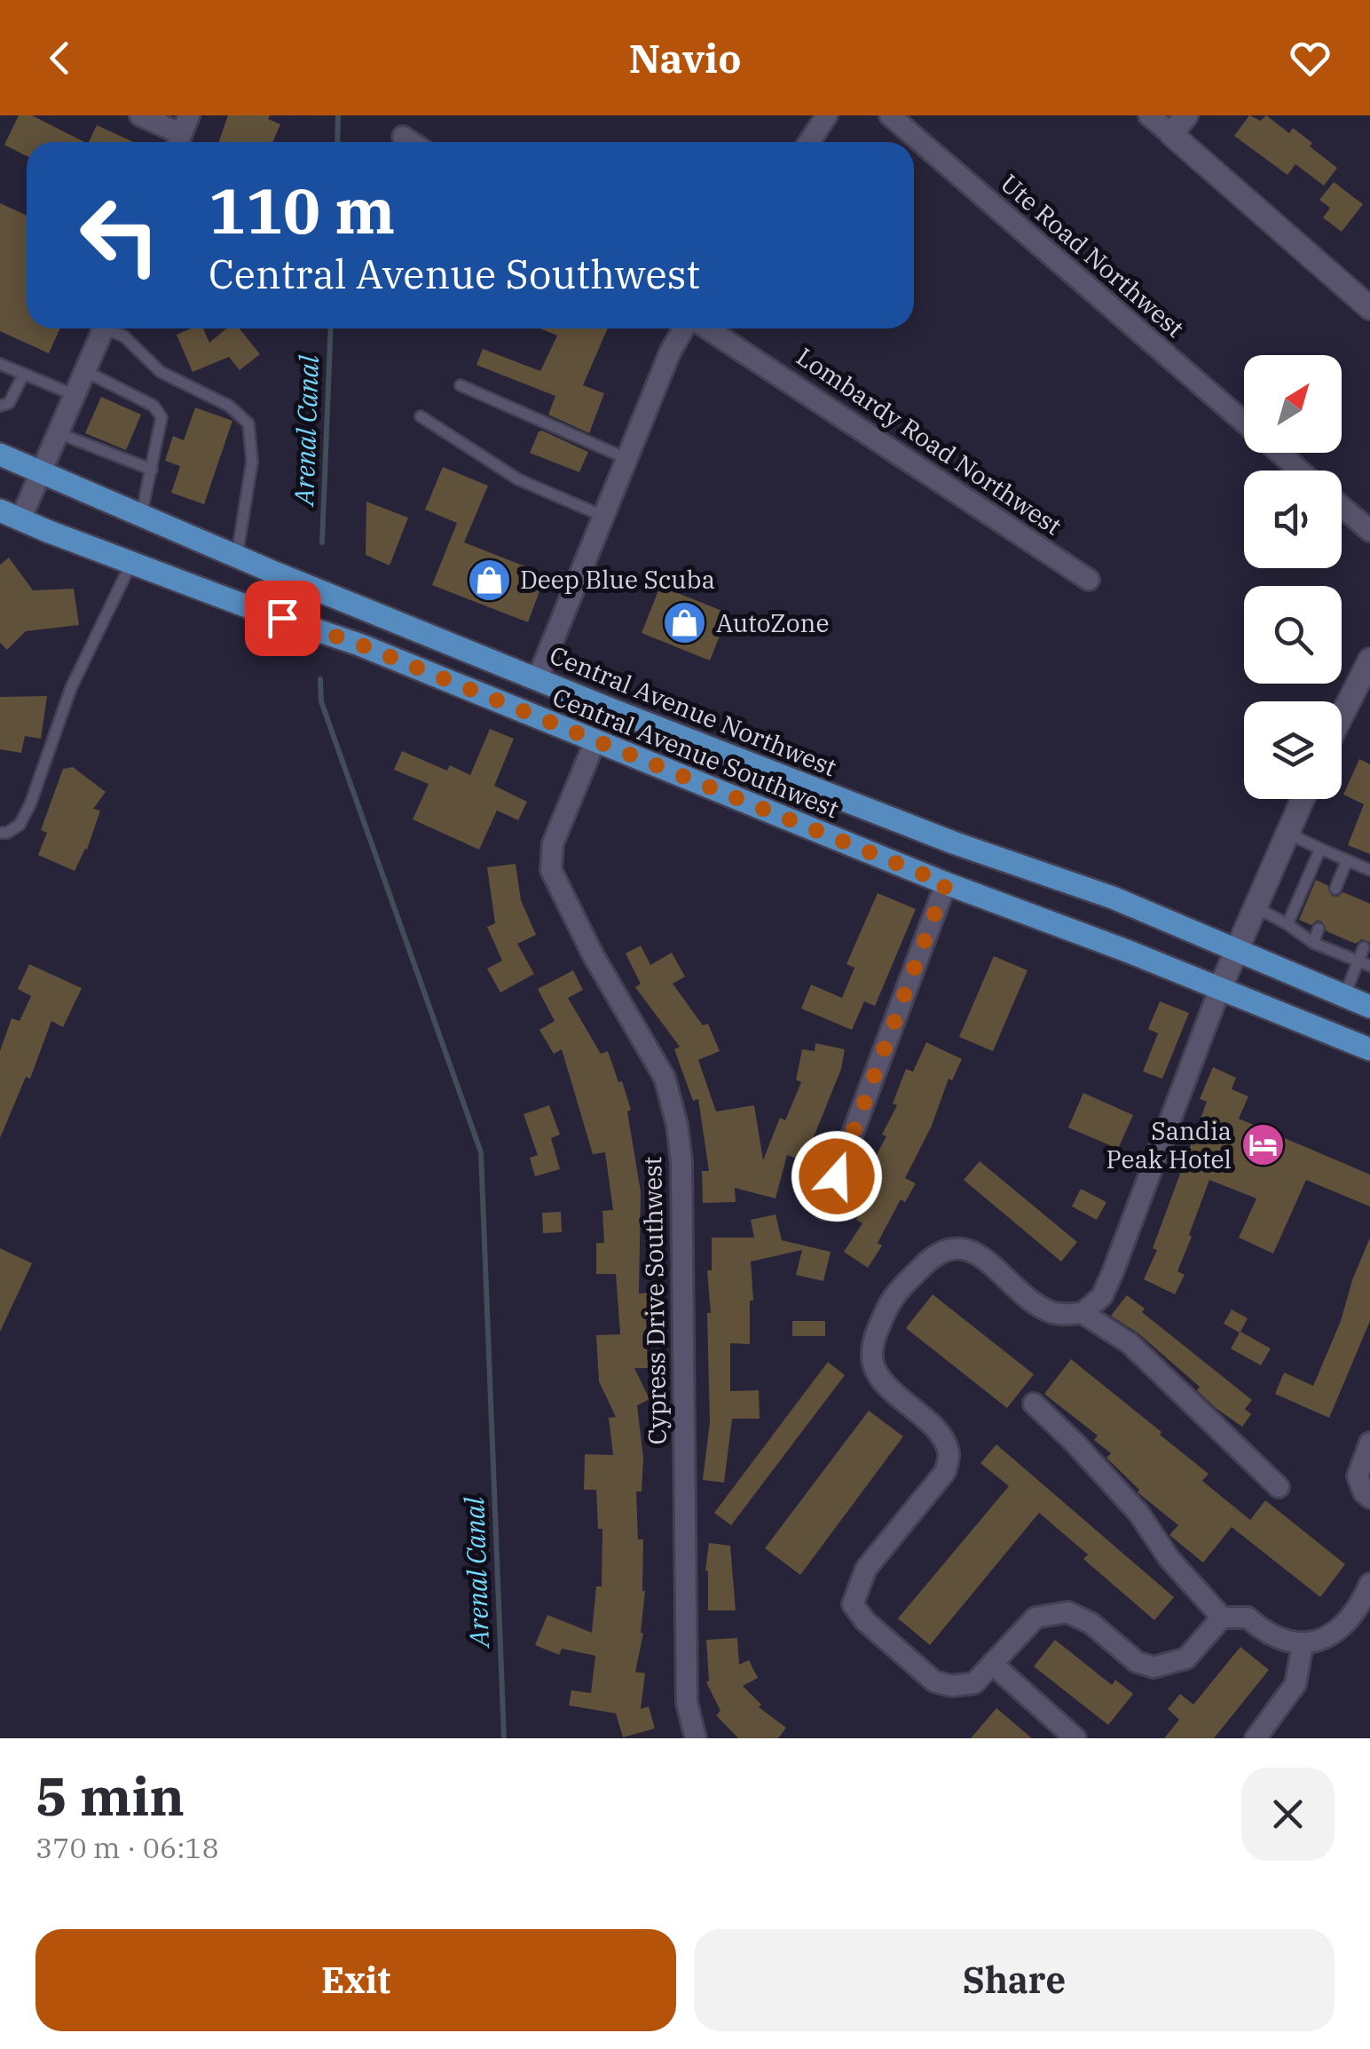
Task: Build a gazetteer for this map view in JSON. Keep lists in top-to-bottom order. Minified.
{"streets":{"main road":["Central Avenue Northwest","Central Avenue Southwest"],"street":["Ute Road Northwest","Lombardy Road Northwest","Cypress Drive Southwest"]},"crossings":[["Central Avenue Southwest","Cypress Drive Southwest"]],"water":["Arenal Canal"],"places":{"shop":["Deep Blue Scuba","AutoZone"],"hotel":["Sandia Peak Hotel"]},"north":"top right","page":{"header":"Navio","turn":["110 m","Central Avenue Southwest"],"heading":["5 min","370 m · 06:18"],"buttons":["Exit","Share"]}}
